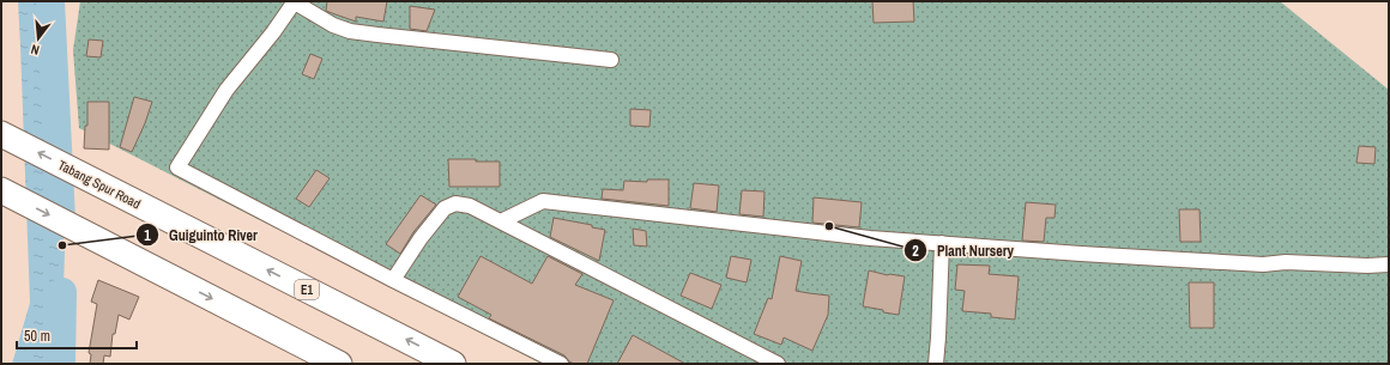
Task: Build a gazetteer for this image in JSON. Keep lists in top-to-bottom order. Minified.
{"streets":{"highway":["Tabang Spur Road","E1"]},"places":["Plant Nursery","Guiguinto River"],"scale_bar":"50 m","north":"bottom"}
